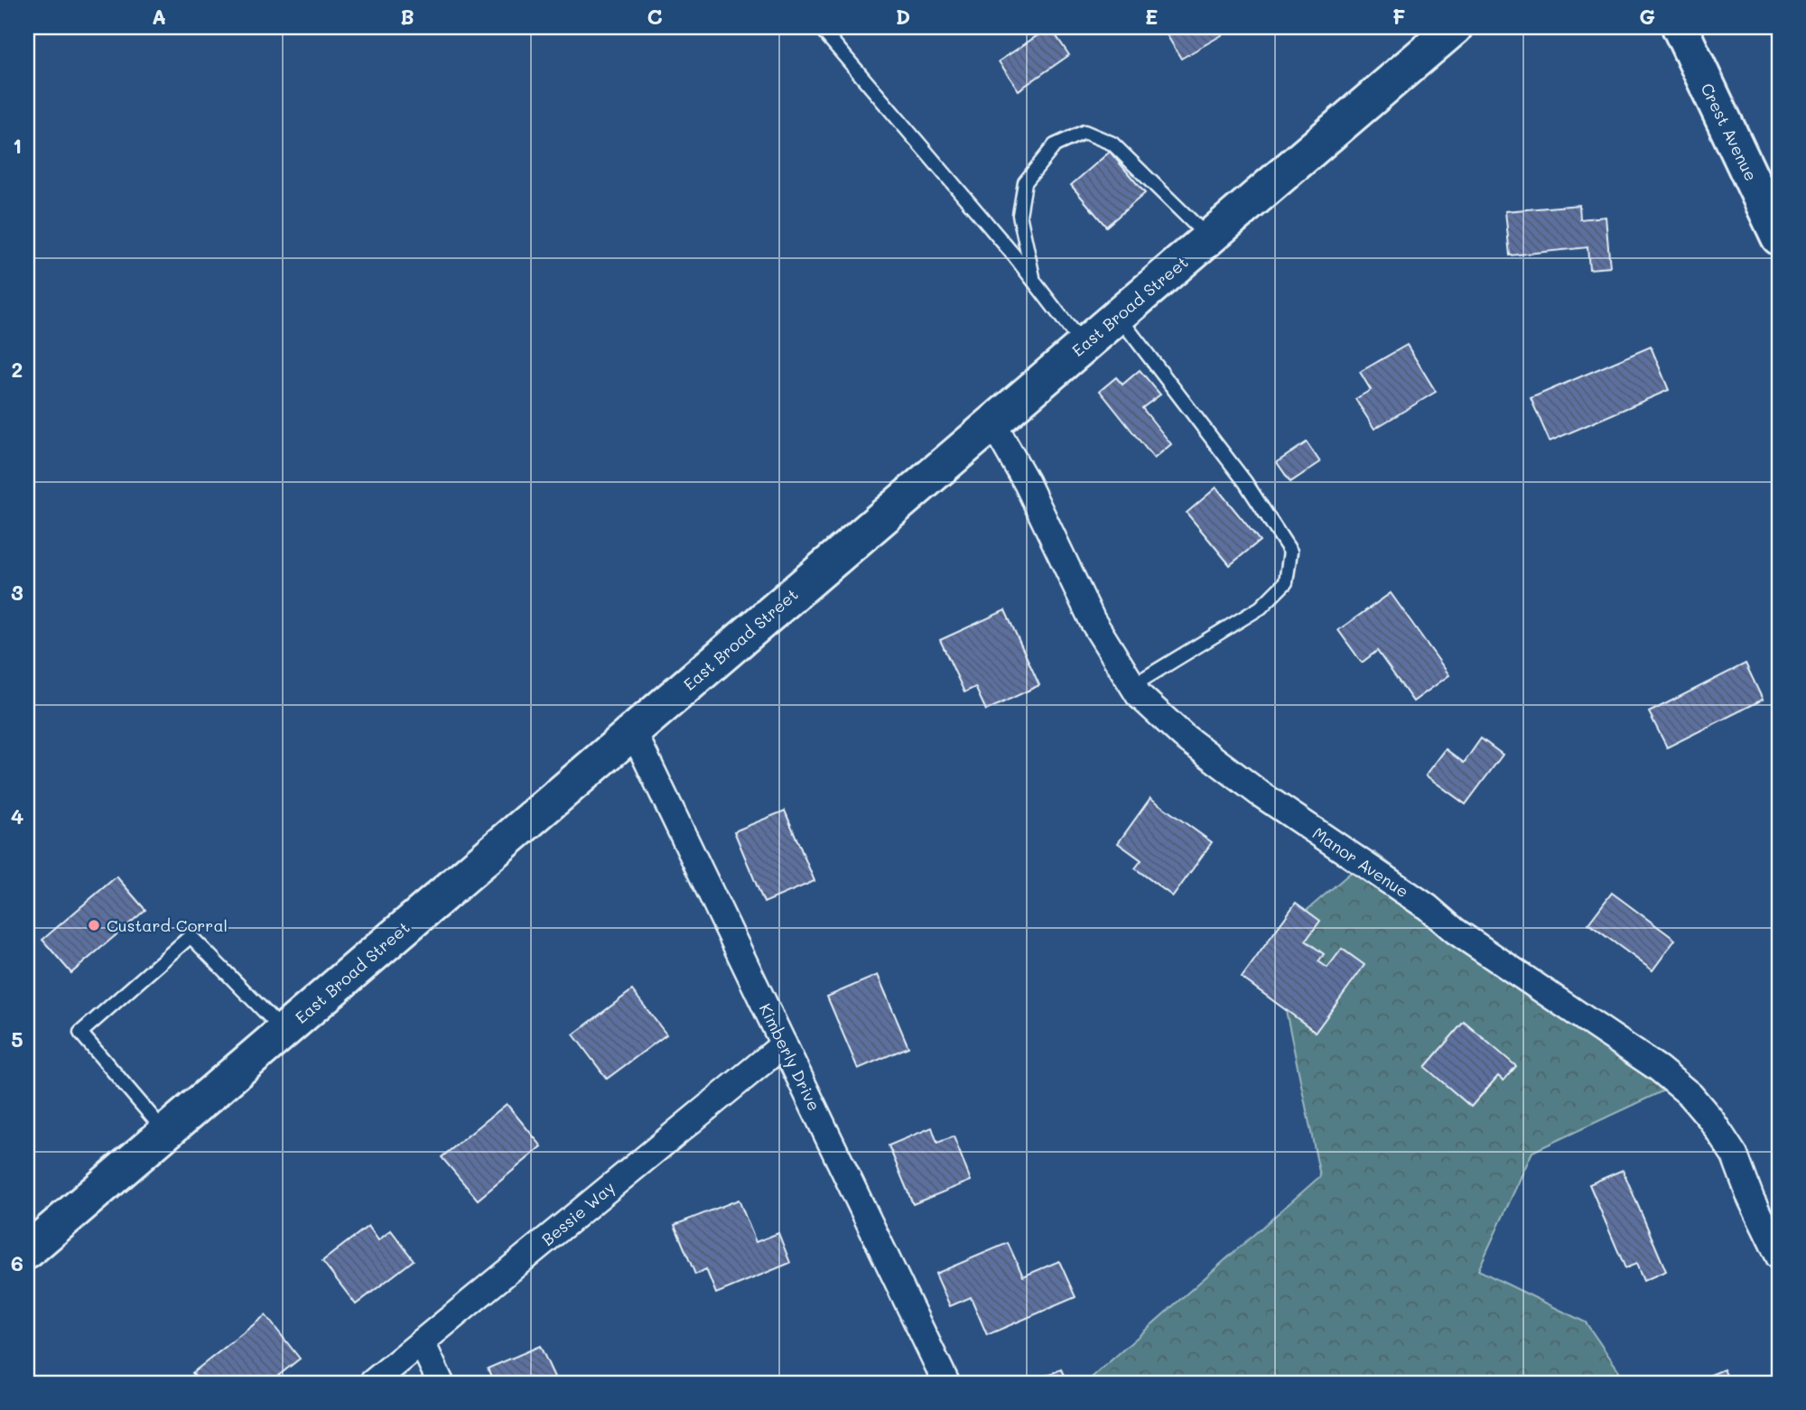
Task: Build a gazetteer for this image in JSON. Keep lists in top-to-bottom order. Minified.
{"streets":{"main road":["Crest Avenue","East Broad Street"],"street":["Manor Avenue","Kimberly Drive","Bessie Way"]},"crossings":[["East Broad Street","Manor Avenue"],["East Broad Street","Kimberly Drive"],["Kimberly Drive","Bessie Way"]],"places":["Custard Corral"],"grid":{"columns":["A","B","C","D","E","F","G"],"rows":["1","2","3","4","5","6"]}}
